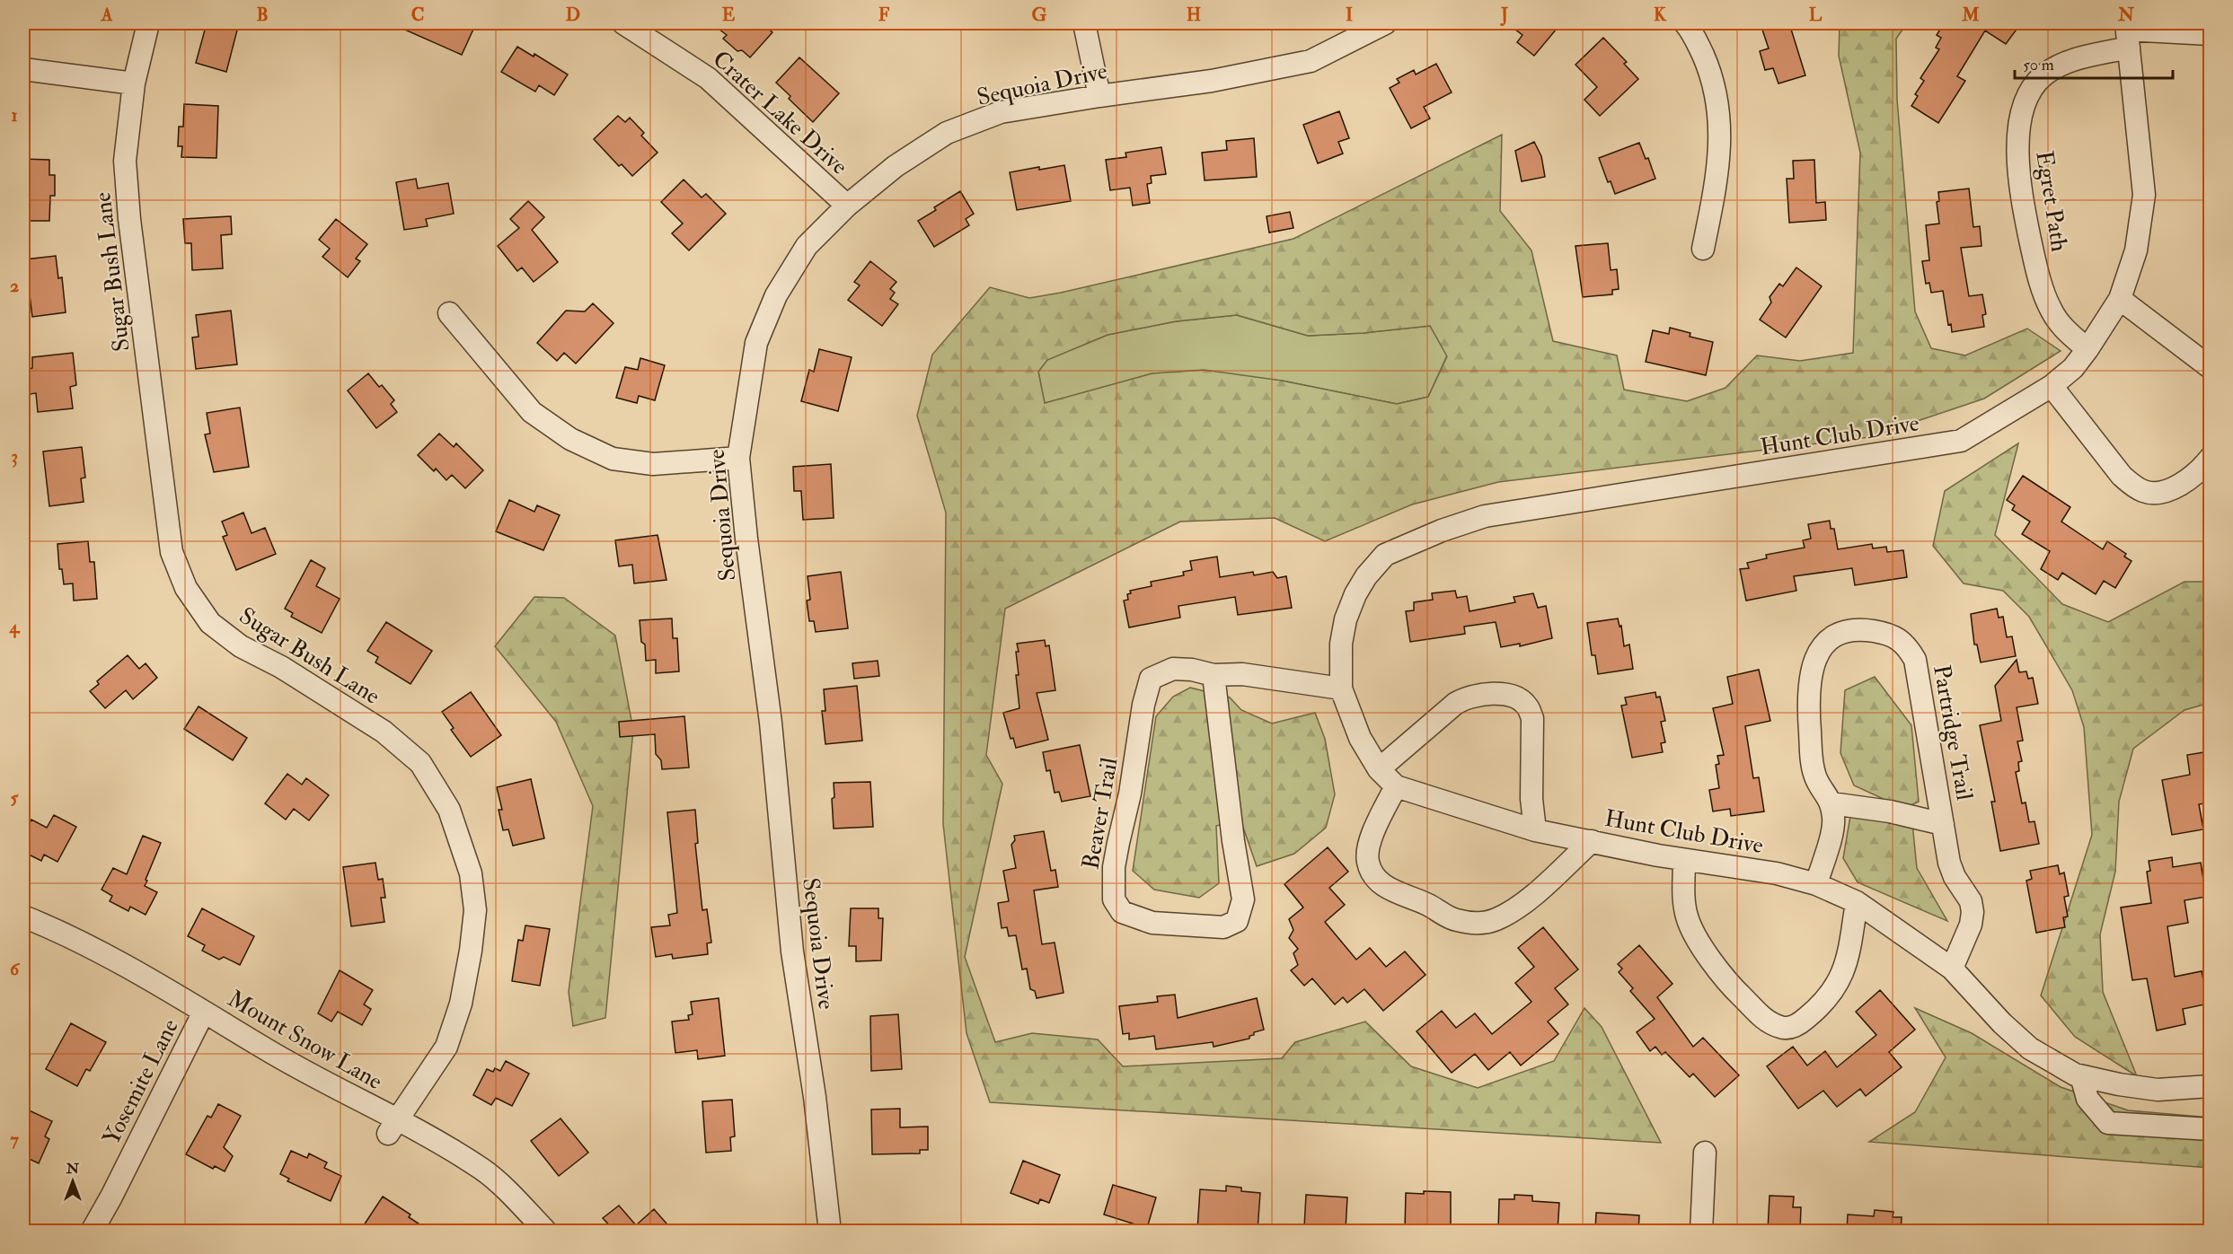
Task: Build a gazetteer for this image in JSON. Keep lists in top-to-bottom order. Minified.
{"streets":{"street":["Sequoia Drive","Crater Lake Drive","Egret Path","Sugar Bush Lane","Hunt Club Drive","Partridge Trail","Beaver Trail","Mount Snow Lane","Yosemite Lane"]},"crossings":[["Sequoia Drive","Crater Lake Drive"],["Egret Path","Hunt Club Drive"],["Sugar Bush Lane","Mount Snow Lane"],["Hunt Club Drive","Partridge Trail"],["Mount Snow Lane","Yosemite Lane"]],"scale_bar":"50 m","north":"top","grid":{"columns":["A","B","C","D","E","F","G","H","I","J","K","L","M","N"],"rows":["1","2","3","4","5","6","7"]}}
